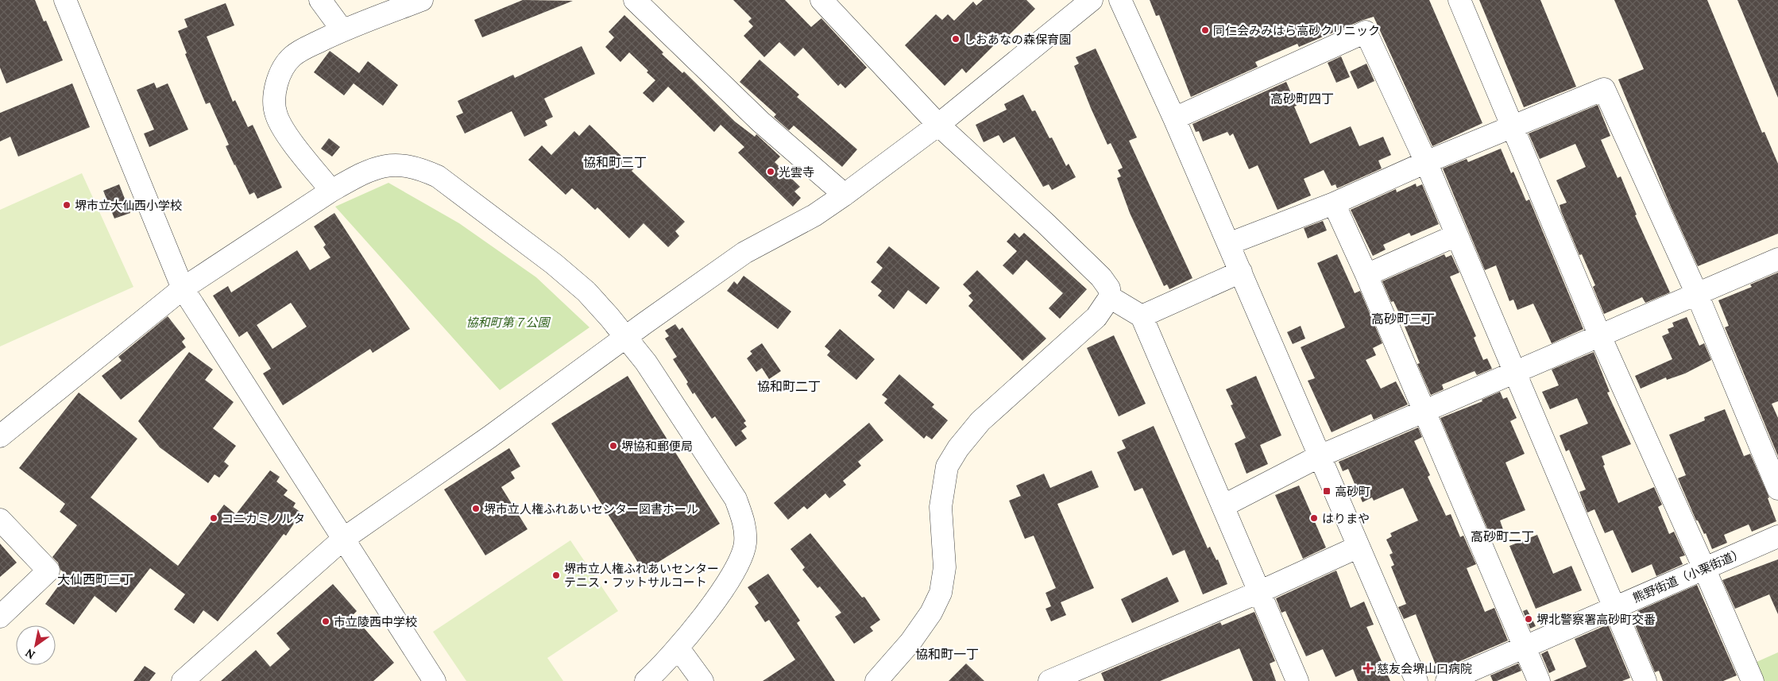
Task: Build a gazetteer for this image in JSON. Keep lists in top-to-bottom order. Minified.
{"streets":{"street":["熊野街道（小栗街道）"]},"districts":["高砂町四丁","協和町三丁","高砂町三丁","協和町二丁","高砂町二丁","大仙西町三丁","協和町一丁"],"parks":["協和町第７公園"],"places":{"other":["同仁会みみはら高砂クリニック","しおあなの森保育園","光雲寺","堺市立大仙西小学校","堺協和郵便局","堺市立人権ふれあいセンター図書ホール","コニカミノルタ","はりまや","堺市立人権ふれあいセンター テニス・フットサルコート","堺北警察署高砂町交番","市立陵西中学校"],"transit":["高砂町"],"health":["慈友会堺山口病院"]},"north":"bottom left"}
